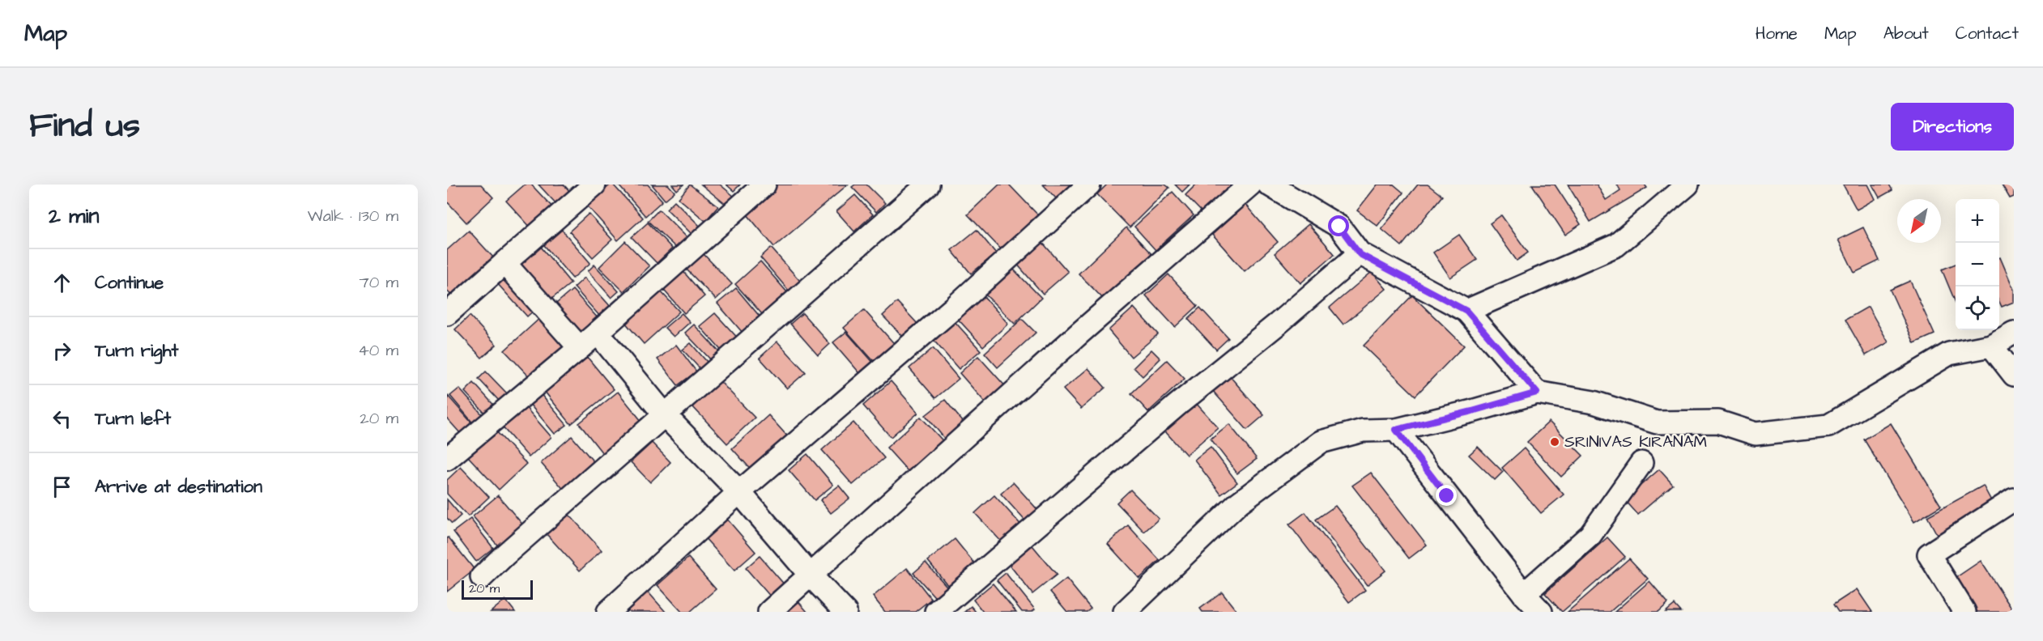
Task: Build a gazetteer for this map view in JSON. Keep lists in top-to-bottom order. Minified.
{"places":["SRINIVAS KIRANAM"],"scale_bar":"20 m","north":"bottom left","page":{"header":"Map","nav":["Home","Map","About","Contact"],"title":"Find us","buttons":"Directions","heading":["2 min","Walk · 130 m"],"map_buttons":["+","−"],"list":[["Continue","70 m"],["Turn right","40 m"],["Turn left","20 m"],"Arrive at destination"],"scale":"20 m"}}
